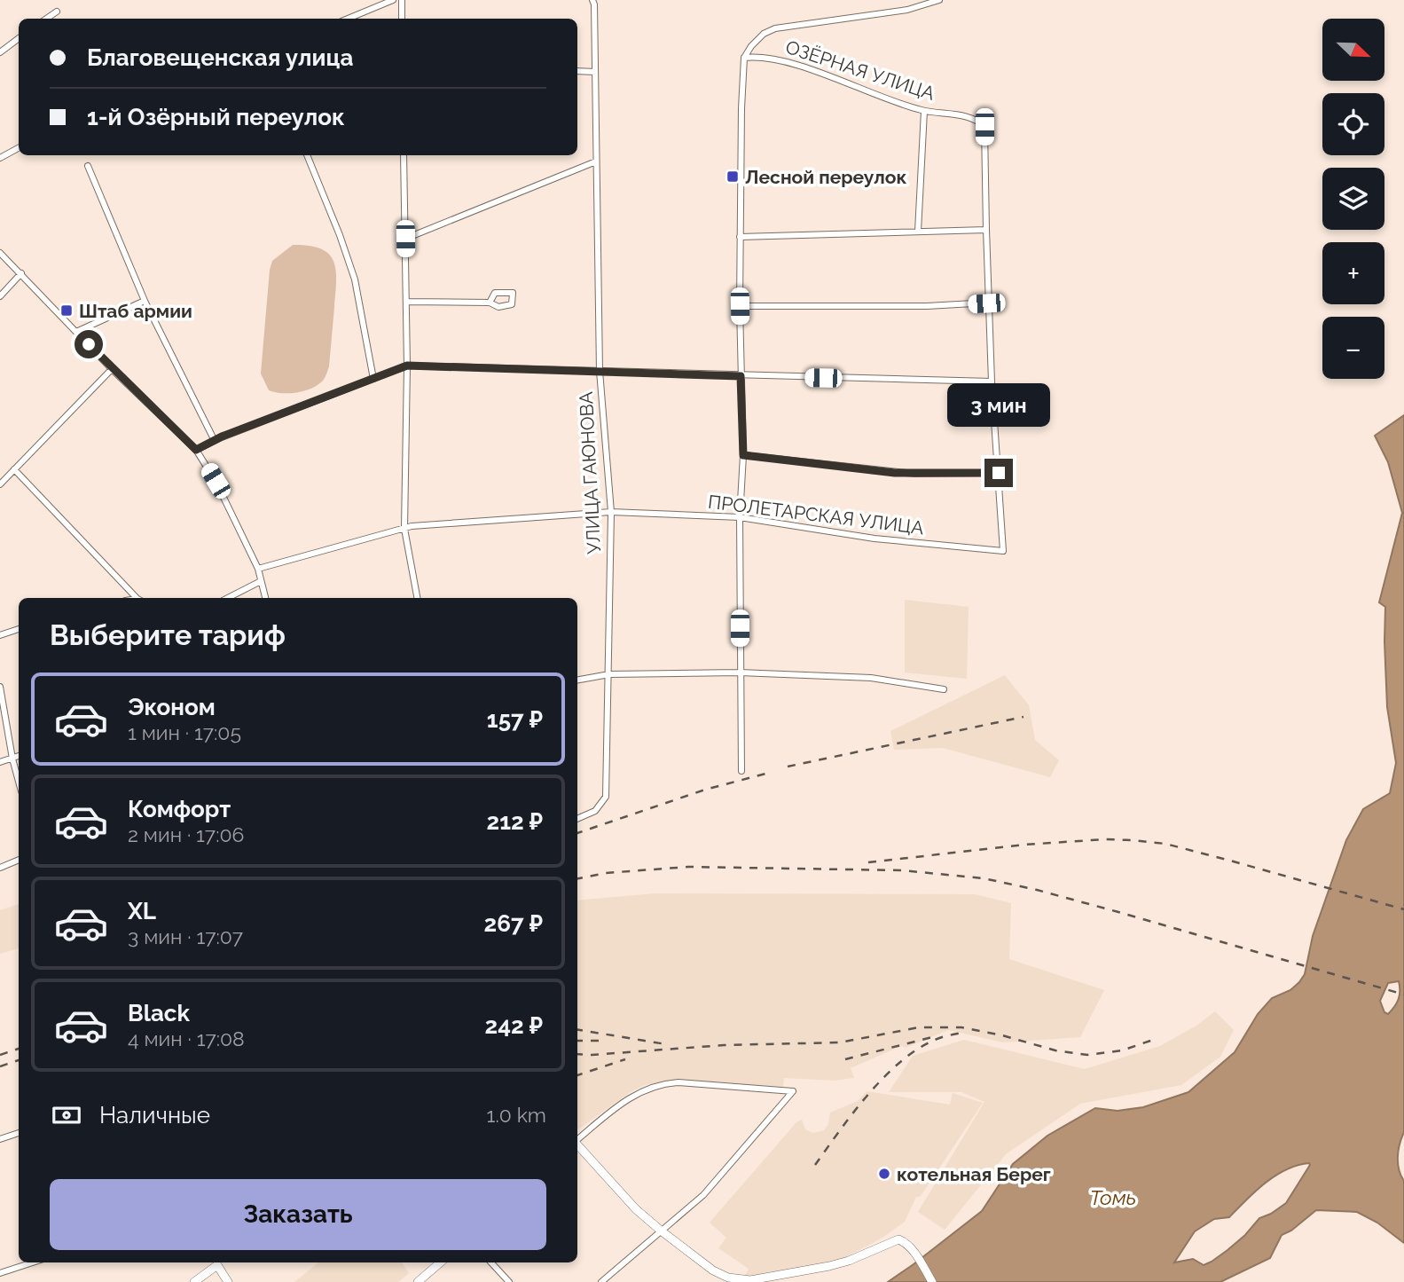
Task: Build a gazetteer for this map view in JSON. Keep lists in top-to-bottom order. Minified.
{"streets":{"street":["ОЗЁРНАЯ УЛИЦА","УЛИЦА ГАЮНОВА","ПРОЛЕТАРСКАЯ УЛИЦА"]},"crossings":[["ОЗЁРНАЯ УЛИЦА","ПРОЛЕТАРСКАЯ УЛИЦА"],["УЛИЦА ГАЮНОВА","ПРОЛЕТАРСКАЯ УЛИЦА"]],"water":["Томь"],"places":{"transit":["Лесной переулок","Штаб армии"],"other":["котельная Берег"]},"north":"bottom right","page":{"map_buttons":["+","−"],"banner":["Благовещенская улица","1-й Озёрный переулок"],"bubble":"3 мин","heading":"Выберите тариф","list":[{"name":"Эконом","note":"1 мин · 17:05","value":"157 ₽"},{"name":"Комфорт","note":"2 мин · 17:06","value":"212 ₽"},{"name":"XL","note":"3 мин · 17:07","value":"267 ₽"},{"name":"Black","note":"4 мин · 17:08","value":"242 ₽"}],"pay":["Наличные","1.0 km"],"buttons":"Заказать"}}
